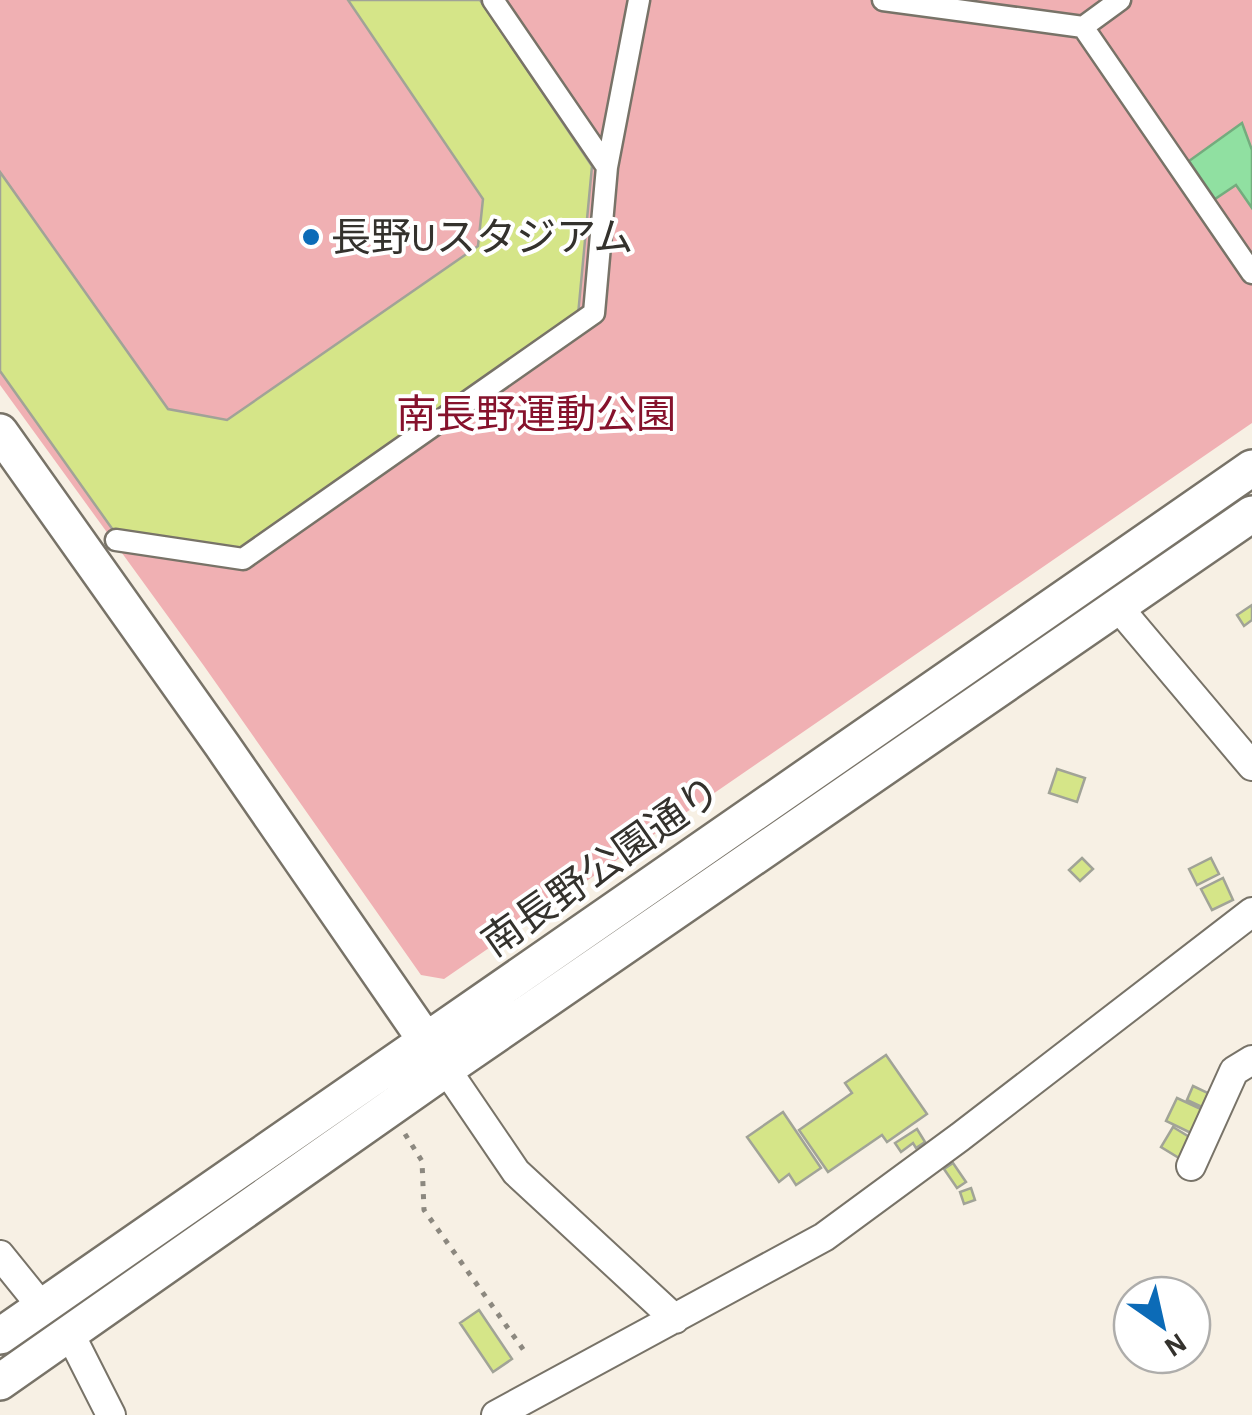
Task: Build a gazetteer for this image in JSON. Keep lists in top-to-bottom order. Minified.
{"streets":{"street":["南長野公園通り"]},"parks":["南長野運動公園"],"places":["長野Uスタジアム"],"north":"bottom right"}
